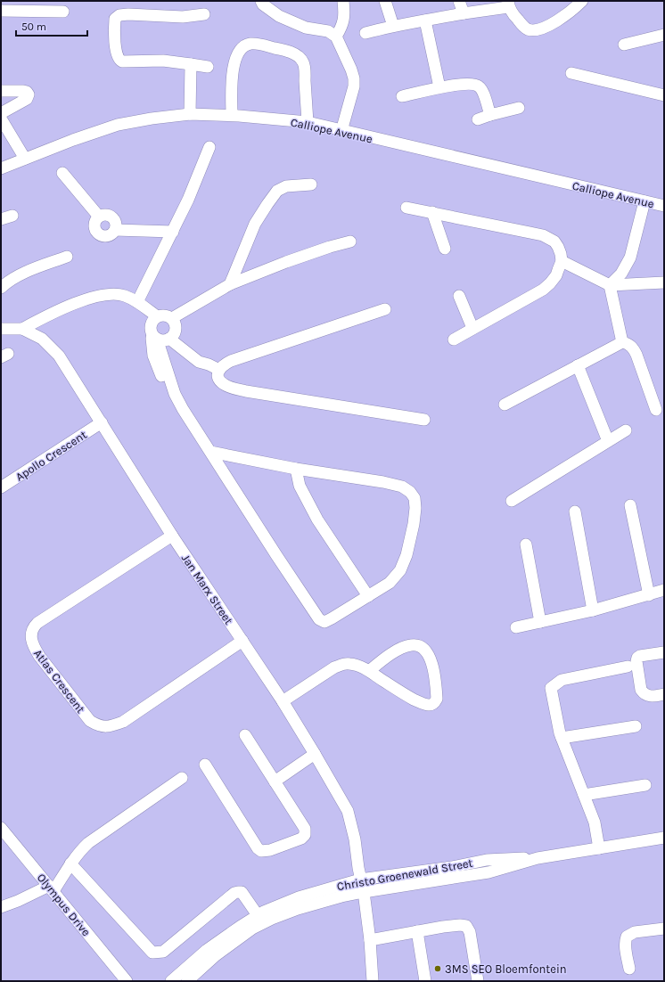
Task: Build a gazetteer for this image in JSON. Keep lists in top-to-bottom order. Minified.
{"streets":{"street":["Calliope Avenue","Apollo Crescent","Jan Marx Street","Atlas Crescent","Christo Groenewald Street","Olympus Drive"]},"crossings":[["Apollo Crescent","Jan Marx Street"],["Jan Marx Street","Atlas Crescent"],["Jan Marx Street","Christo Groenewald Street"]],"places":["3MS SEO Bloemfontein"],"scale_bar":"50 m"}
